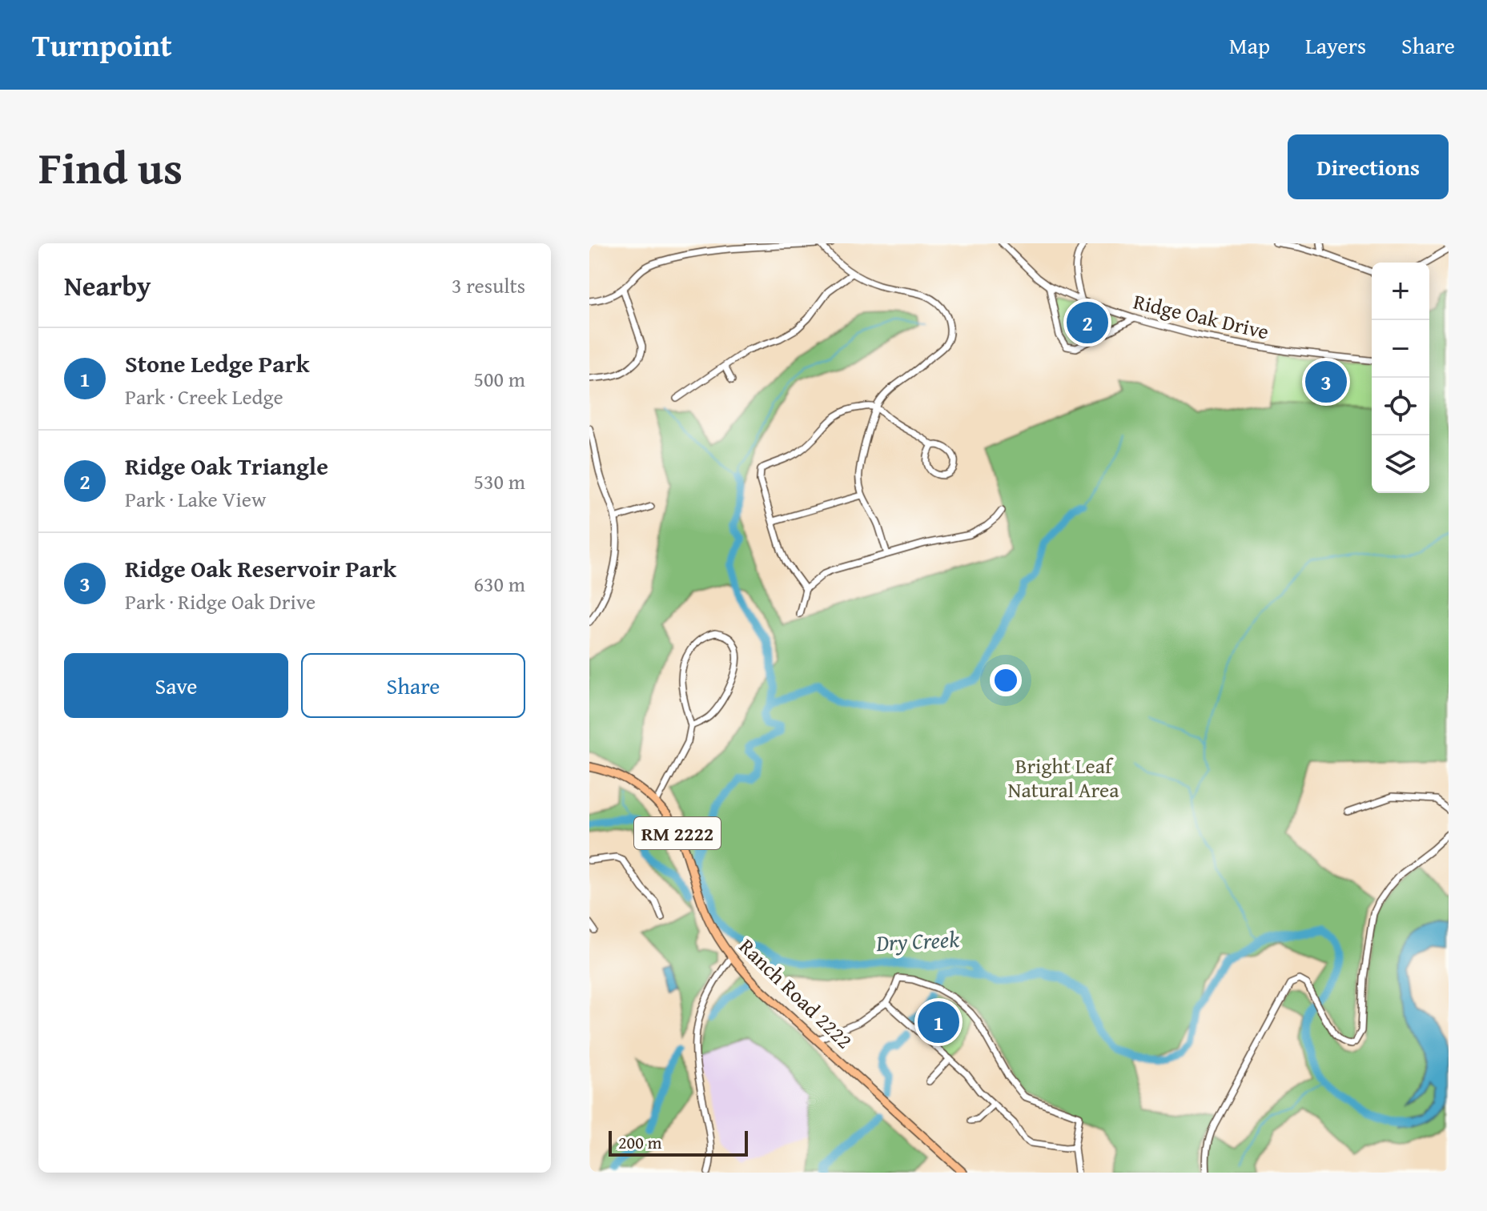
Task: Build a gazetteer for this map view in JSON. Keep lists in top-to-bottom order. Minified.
{"streets":{"main road":["RM 2222","Ranch Road 2222"],"street":["Ridge Oak Drive"]},"water":["Dry Creek"],"parks":["Bright Leaf Natural Area"],"scale_bar":"200 m","page":{"header":"Turnpoint","nav":["Map","Layers","Share"],"title":"Find us","buttons":["Directions",["Save","Share"]],"heading":["Nearby","3 results"],"map_buttons":["+","−"],"pins":["2","3","1"],"list":[{"mark":"1","name":"Stone Ledge Park","note":"Park · Creek Ledge","value":"500 m"},{"mark":"2","name":"Ridge Oak Triangle","note":"Park · Lake View","value":"530 m"},{"mark":"3","name":"Ridge Oak Reservoir Park","note":"Park · Ridge Oak Drive","value":"630 m"}],"scale":"200 m"}}
